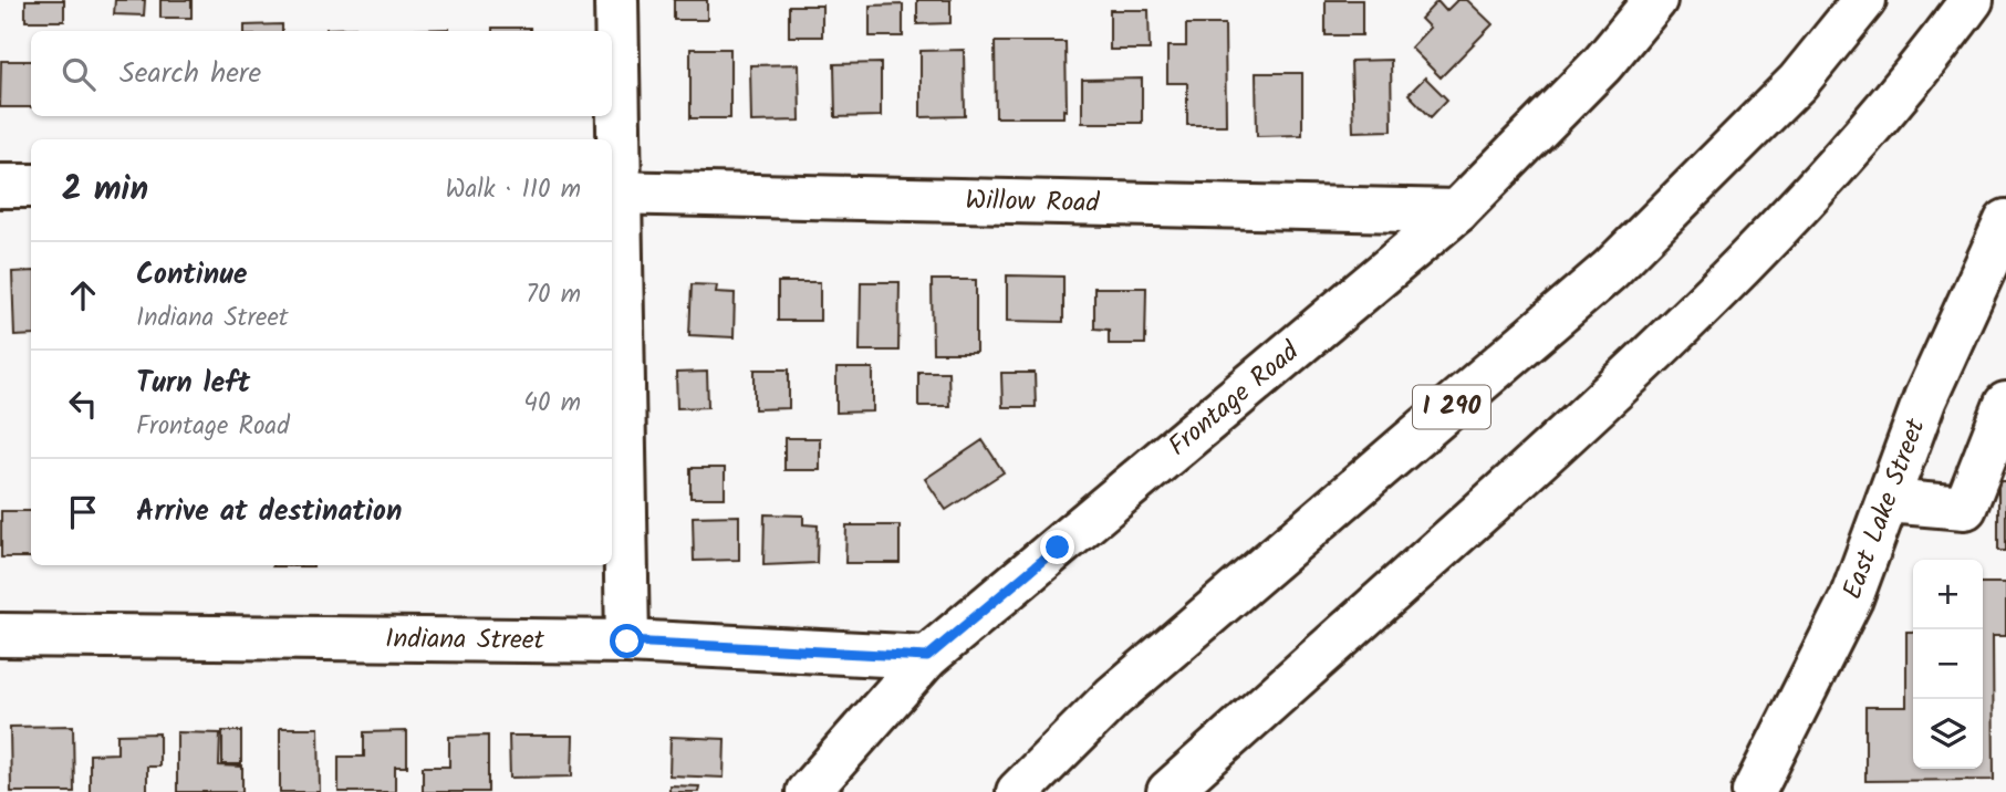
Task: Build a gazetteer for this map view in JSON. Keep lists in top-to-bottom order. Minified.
{"streets":{"main road":["Willow Road","Frontage Road","I 290","East Lake Street","Indiana Street"]},"crossings":[["Willow Road","Frontage Road"],["Frontage Road","Indiana Street"]],"page":{"search":"Search here","heading":["2 min","Walk · 110 m"],"list":[["Continue","Indiana Street","70 m"],["Turn left","Frontage Road","40 m"],"Arrive at destination"],"map_buttons":["+","−"]}}
